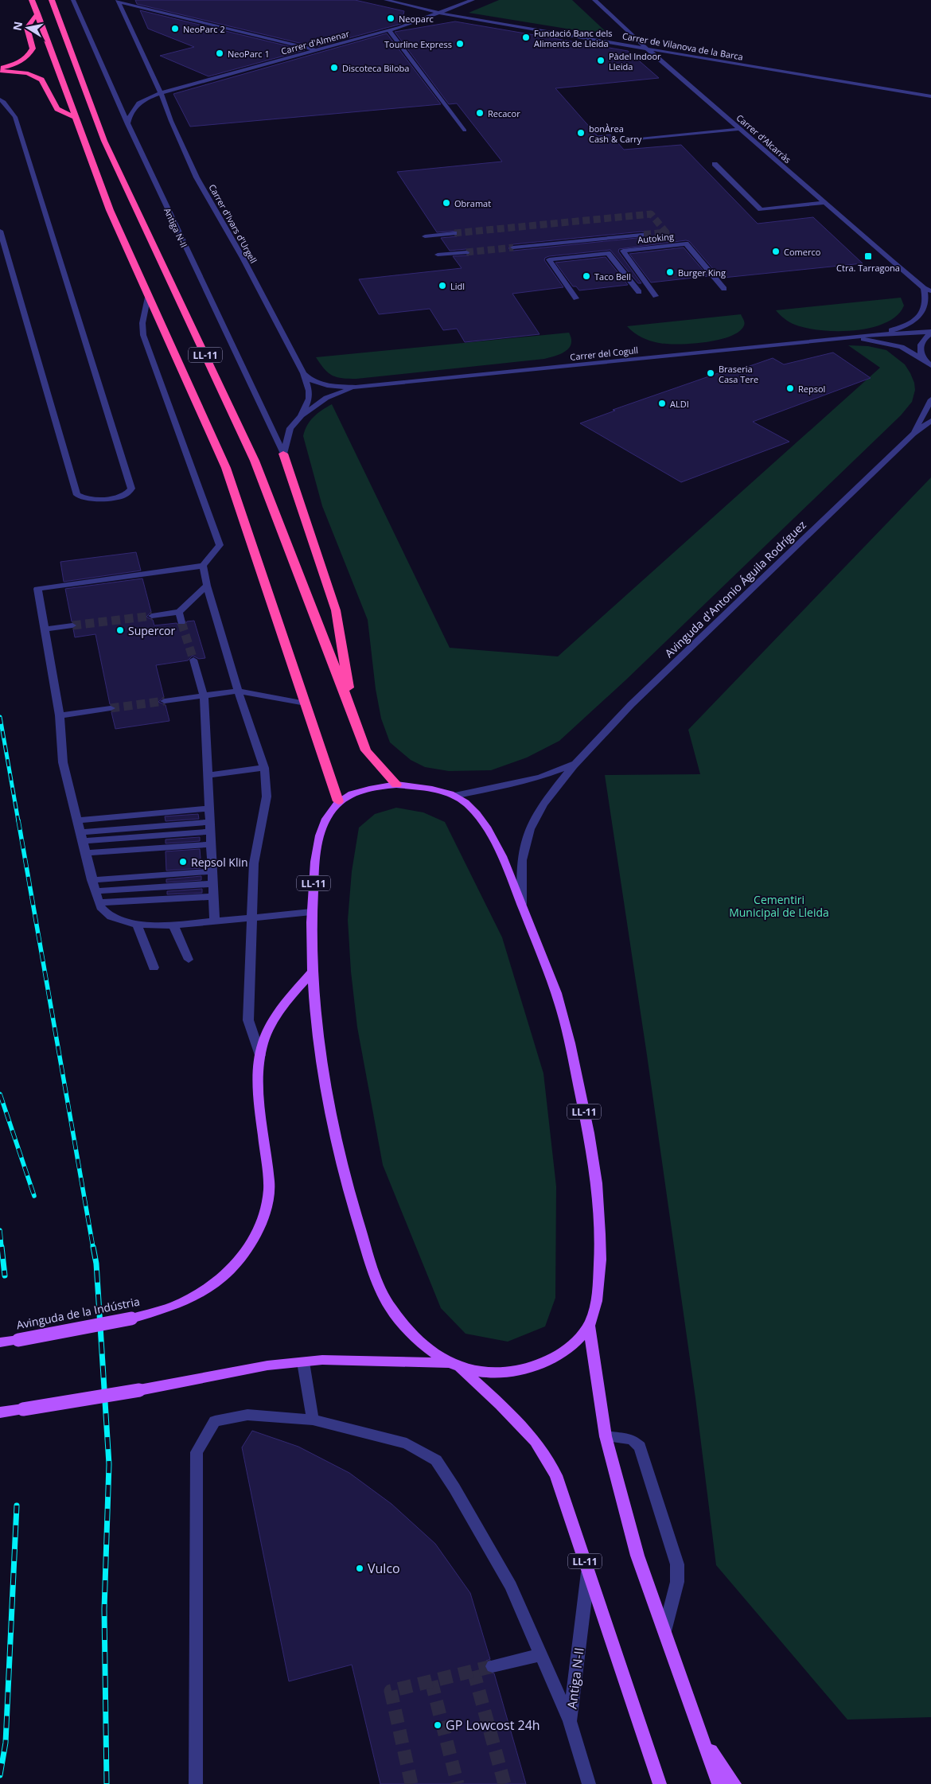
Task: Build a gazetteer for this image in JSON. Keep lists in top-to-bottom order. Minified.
{"streets":{"highway":["LL-11"],"main road":["Avinguda de la Indústria"],"street":["Carrer d'Almenar","Carrer de Vilanova de la Barca","Carrer d'Alcarràs","Carrer d'Ivars d'Urgell","Antiga N-II","Autoking","Carrer del Cogull","Avinguda d'Antonio Águila Rodríguez"]},"crossings":[["Carrer d'Almenar","Carrer de Vilanova de la Barca"],["Carrer d'Almenar","Carrer d'Ivars d'Urgell"],["Carrer d'Almenar","Antiga N-II"],["Carrer de Vilanova de la Barca","Carrer d'Alcarràs"],["Carrer d'Alcarràs","Carrer del Cogull"],["Carrer d'Ivars d'Urgell","Antiga N-II"],["Antiga N-II","LL-11"],["LL-11","Avinguda d'Antonio Águila Rodríguez"],["LL-11","Avinguda de la Indústria"]],"parks":["Cementiri Municipal de Lleida"],"places":{"other":["Neoparc","NeoParc 2","Fundació Banc dels Aliments de Lleida","Tourline Express","NeoParc 1","Pàdel Indoor Lleida","Discoteca Biloba","Recacor","bonÀrea Cash & Carry","Obramat","Comerco","Burger King","Taco Bell","Lidl","Braseria Casa Tere","Repsol","ALDI","Supercor","Repsol Klin","Vulco","GP Lowcost 24h"],"transit":["Ctra. Tarragona"]},"north":"left"}
